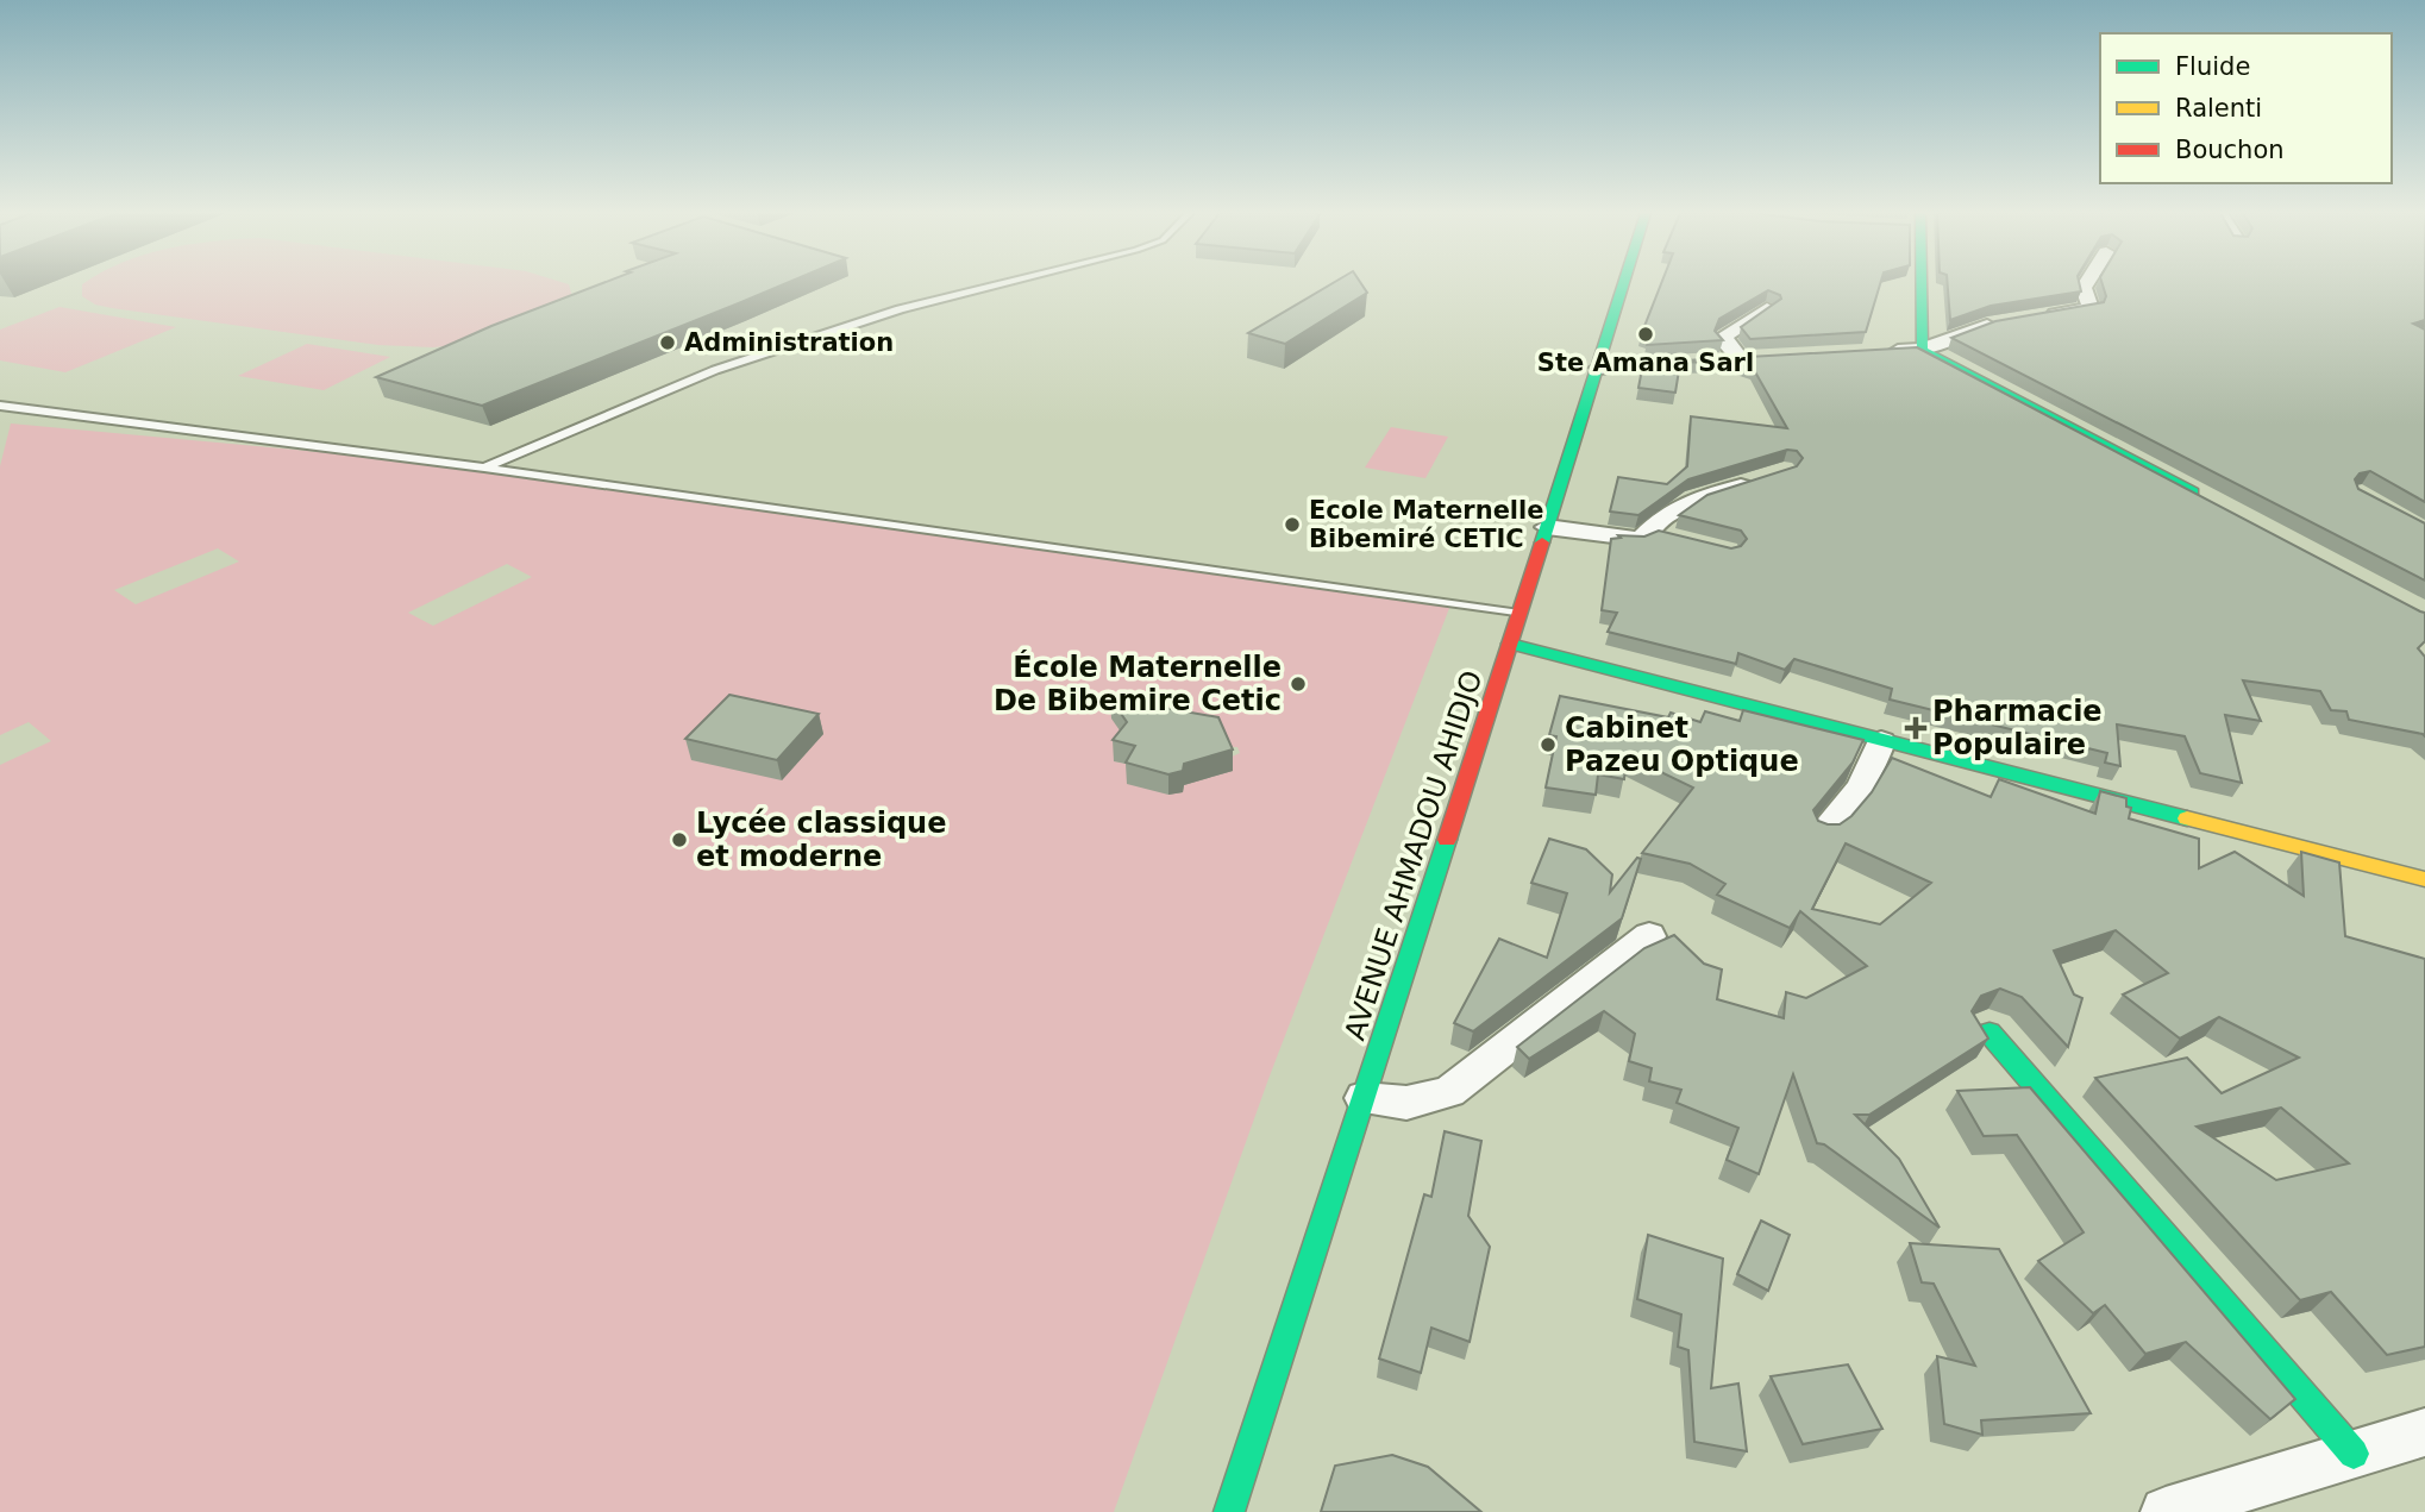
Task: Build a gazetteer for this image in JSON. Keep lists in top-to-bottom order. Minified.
{"streets":{"main road":["AVENUE AHMADOU AHIDJO"]},"places":{"other":["Ste Amana Sarl","Administration","Ecole Maternelle Bibemiré CETIC","École Maternelle De Bibemire Cetic","Cabinet Pazeu Optique","Lycée classique et moderne"],"health":["Pharmacie Populaire"]},"legend":["Fluide","Ralenti","Bouchon"]}
